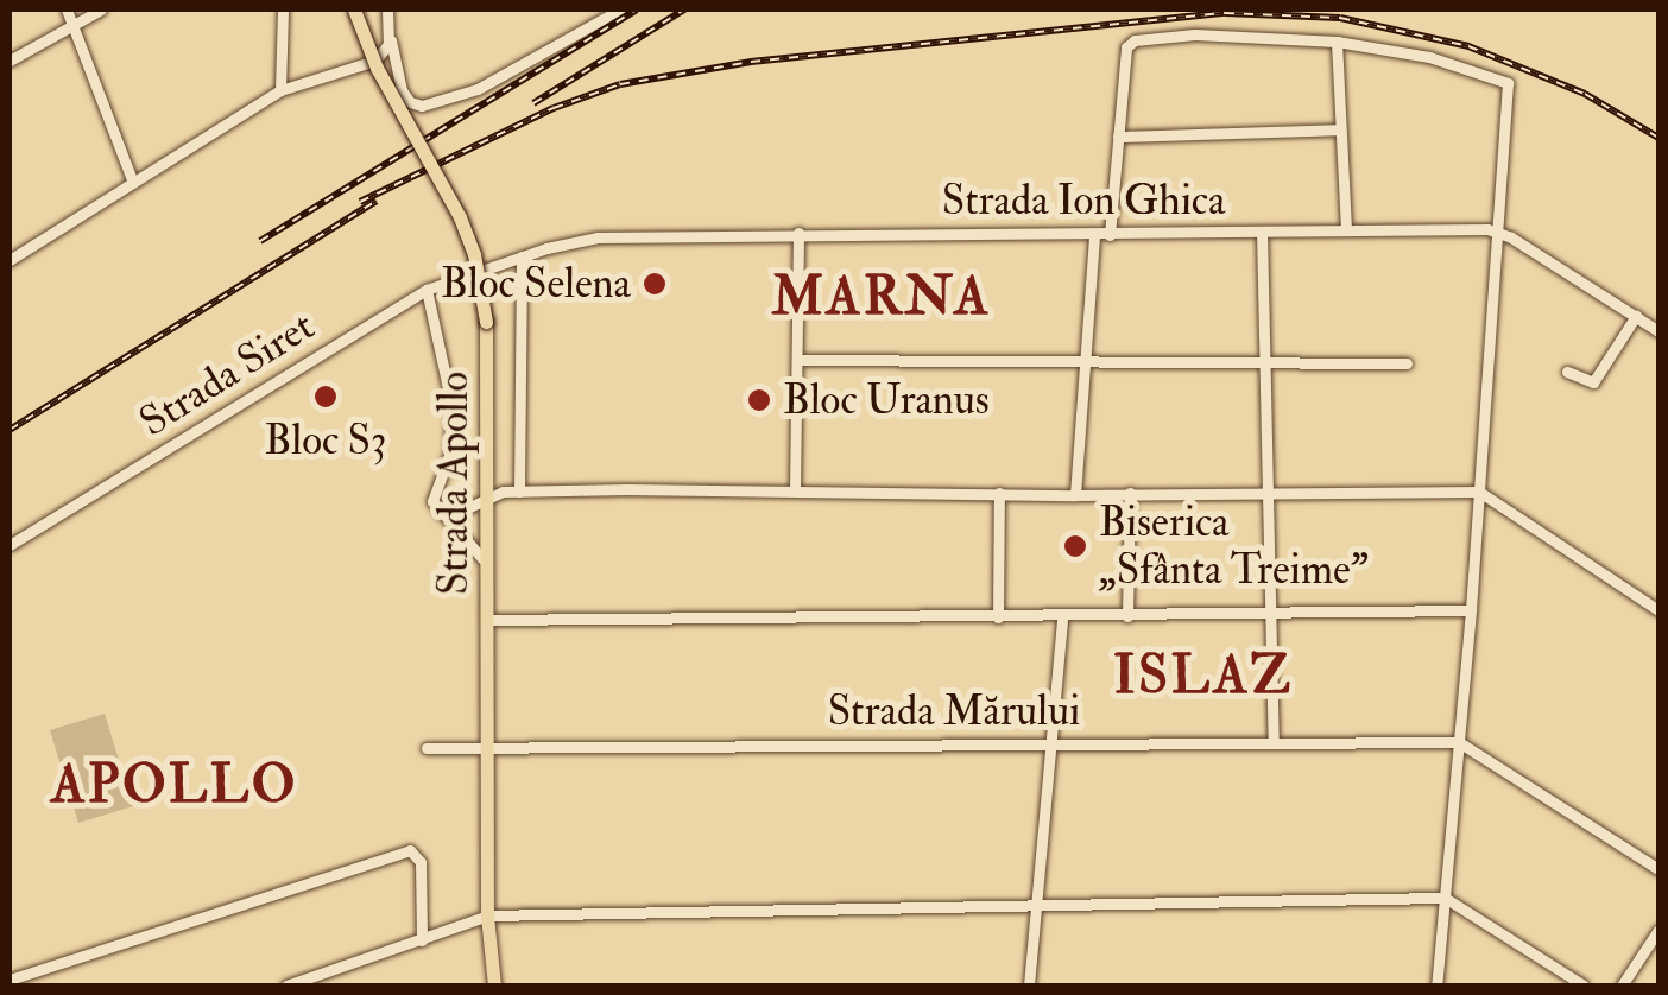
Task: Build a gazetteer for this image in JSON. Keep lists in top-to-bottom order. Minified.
{"streets":{"main road":["Strada Apollo"],"street":["Strada Ion Ghica","Strada Siret","Strada Mărului"]},"crossings":[["Strada Ion Ghica","Strada Siret"],["Strada Apollo","Strada Mărului"]],"districts":["MARNA","ISLAZ","APOLLO"],"places":["Bloc Selena","Bloc S3","Bloc Uranus","Biserica „Sfânta Treime\""]}
